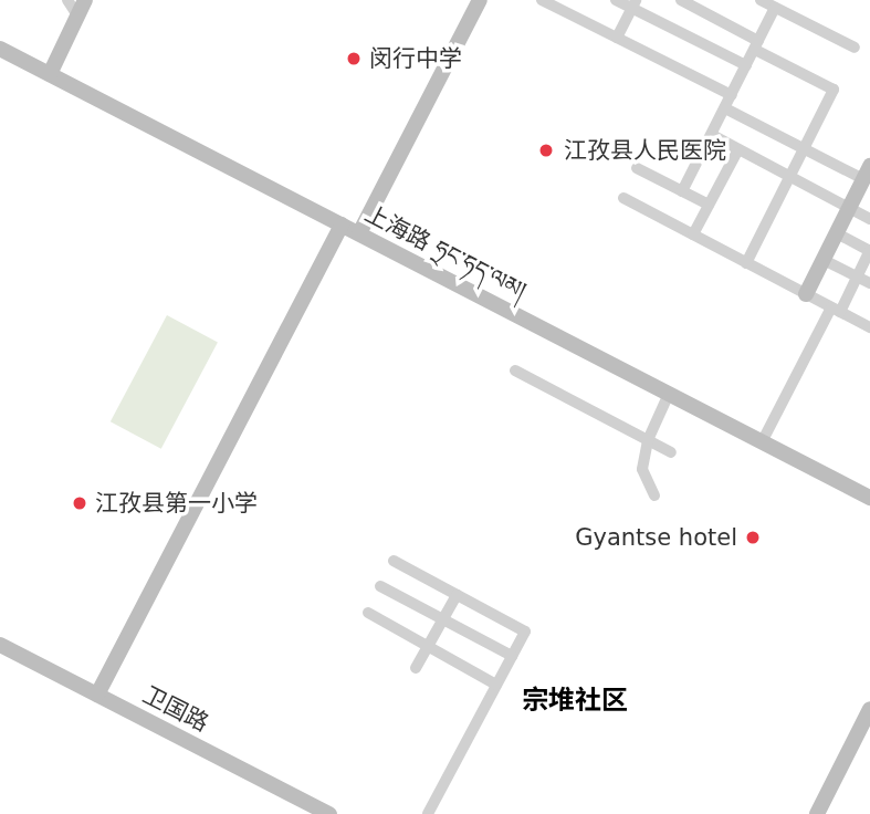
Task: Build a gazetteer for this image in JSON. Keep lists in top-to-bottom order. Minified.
{"streets":{"main road":["上海路 ཧྲང་ཧད་ལམ།","卫国路"]},"districts":["宗堆社区"],"places":["闵行中学","江孜县人民医院","江孜县第一小学","Gyantse hotel"]}
